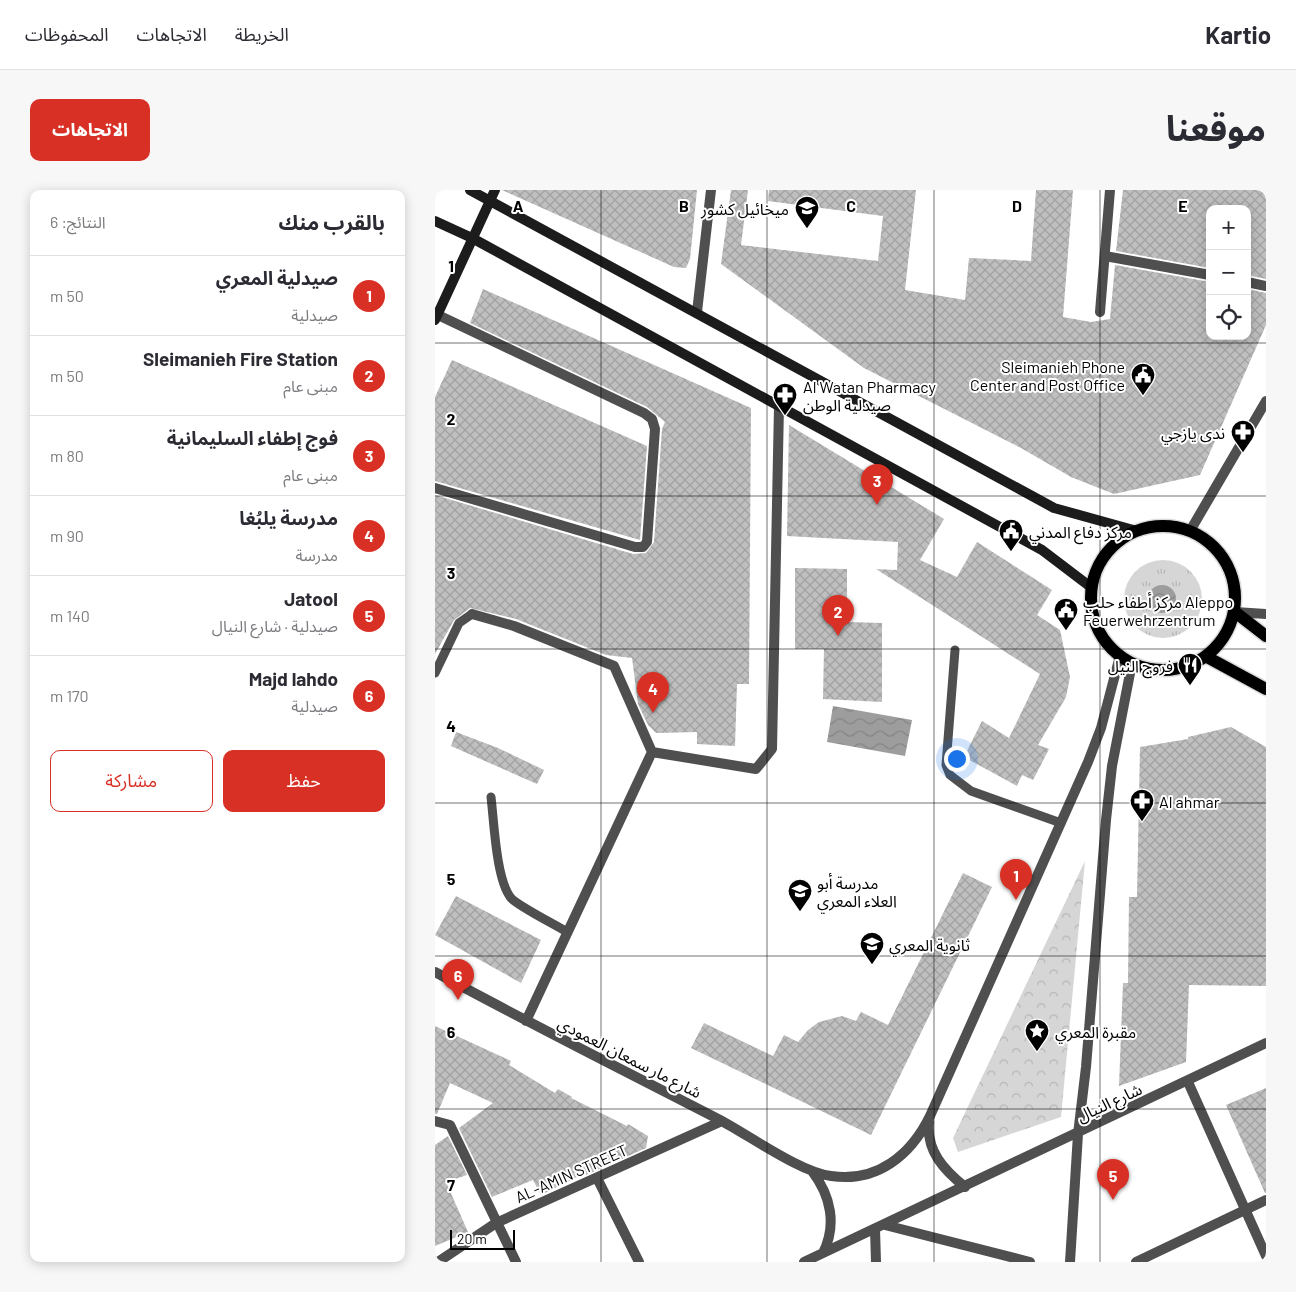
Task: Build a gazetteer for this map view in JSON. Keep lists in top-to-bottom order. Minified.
{"streets":{"street":["شارع مار سمعان العمودي","شارع النيال","AL-AMIN STREET"]},"crossings":[["شارع مار سمعان العمودي","AL-AMIN STREET"]],"places":{"school or university":["ميخائيل كشور","مدرسة أبو العلاء المعري","ثانوية المعري"],"public building":["Sleimanieh Phone Center and Post Office","مركز دفاع المدني","مركز أطفاء حلب Aleppo Feuerwehrzentrum"],"pharmacy":["Al Watan Pharmacy صيدلية الوطن","ندى يازجي","Al ahmar"],"restaurant":["فروج النيل"],"place":["مقبرة المعري"]},"scale_bar":"20 m","page":{"header":"Kartio","nav":["الخريطة","الاتجاهات","المحفوظات"],"title":"موقعنا","buttons":["الاتجاهات",["حفظ","مشاركة"]],"heading":["بالقرب منك","النتائج: 6"],"map_buttons":["+","−"],"list":[{"mark":"1","name":"صيدلية المعري","note":"صيدلية","value":"50 m"},{"mark":"2","name":"Sleimanieh Fire Station","note":"مبنى عام","value":"50 m"},{"mark":"3","name":"فوج إطفاء السليمانية","note":"مبنى عام","value":"80 m"},{"mark":"4","name":"مدرسة يلبُغا","note":"مدرسة","value":"90 m"},{"mark":"5","name":"Jatool","note":"صيدلية · شارع النيال","value":"140 m"},{"mark":"6","name":"Majd lahdo","note":"صيدلية","value":"170 m"}],"pins":["3","2","4","1","6","5"],"scale":"20 m"},"grid":{"columns":["A","B","C","D","E"],"rows":["1","2","3","4","5","6","7"]}}
